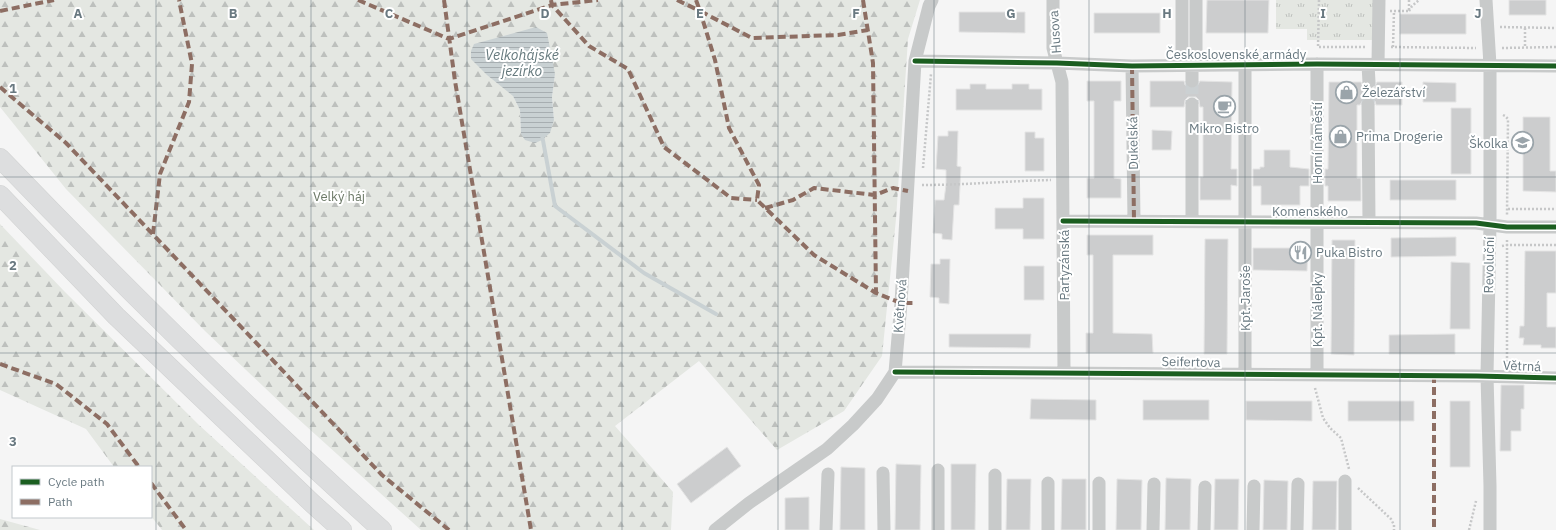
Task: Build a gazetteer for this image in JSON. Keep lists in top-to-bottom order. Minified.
{"streets":{"street":["Husova","Československé armády","Dukelská","Horní náměstí","Komenského","Partyzánská","Revoluční","Kpt. Jaroše","Květnová","Kpt. Nálepky","Seifertova","Větrná"]},"crossings":[["Husova","Československé armády"],["Husova","Partyzánská"],["Československé armády","Dukelská"],["Československé armády","Horní náměstí"],["Československé armády","Partyzánská"],["Československé armády","Revoluční"],["Československé armády","Květnová"],["Dukelská","Komenského"],["Horní náměstí","Komenského"],["Horní náměstí","Kpt. Nálepky"],["Komenského","Partyzánská"],["Komenského","Revoluční"],["Komenského","Kpt. Jaroše"],["Komenského","Kpt. Nálepky"],["Partyzánská","Seifertova"],["Revoluční","Seifertova"],["Revoluční","Větrná"],["Kpt. Jaroše","Seifertova"],["Květnová","Seifertova"],["Kpt. Nálepky","Seifertova"],["Seifertova","Větrná"]],"water":["Velkohájské jezírko"],"parks":["Velký háj"],"places":{"shop":["Železářství","Prima Drogerie"],"cafe":["Mikro Bistro"],"school or university":["Školka"],"restaurant":["Puka Bistro"]},"legend":["Cycle path","Path"],"grid":{"columns":["A","B","C","D","E","F","G","H","I","J"],"rows":["1","2","3"]}}
